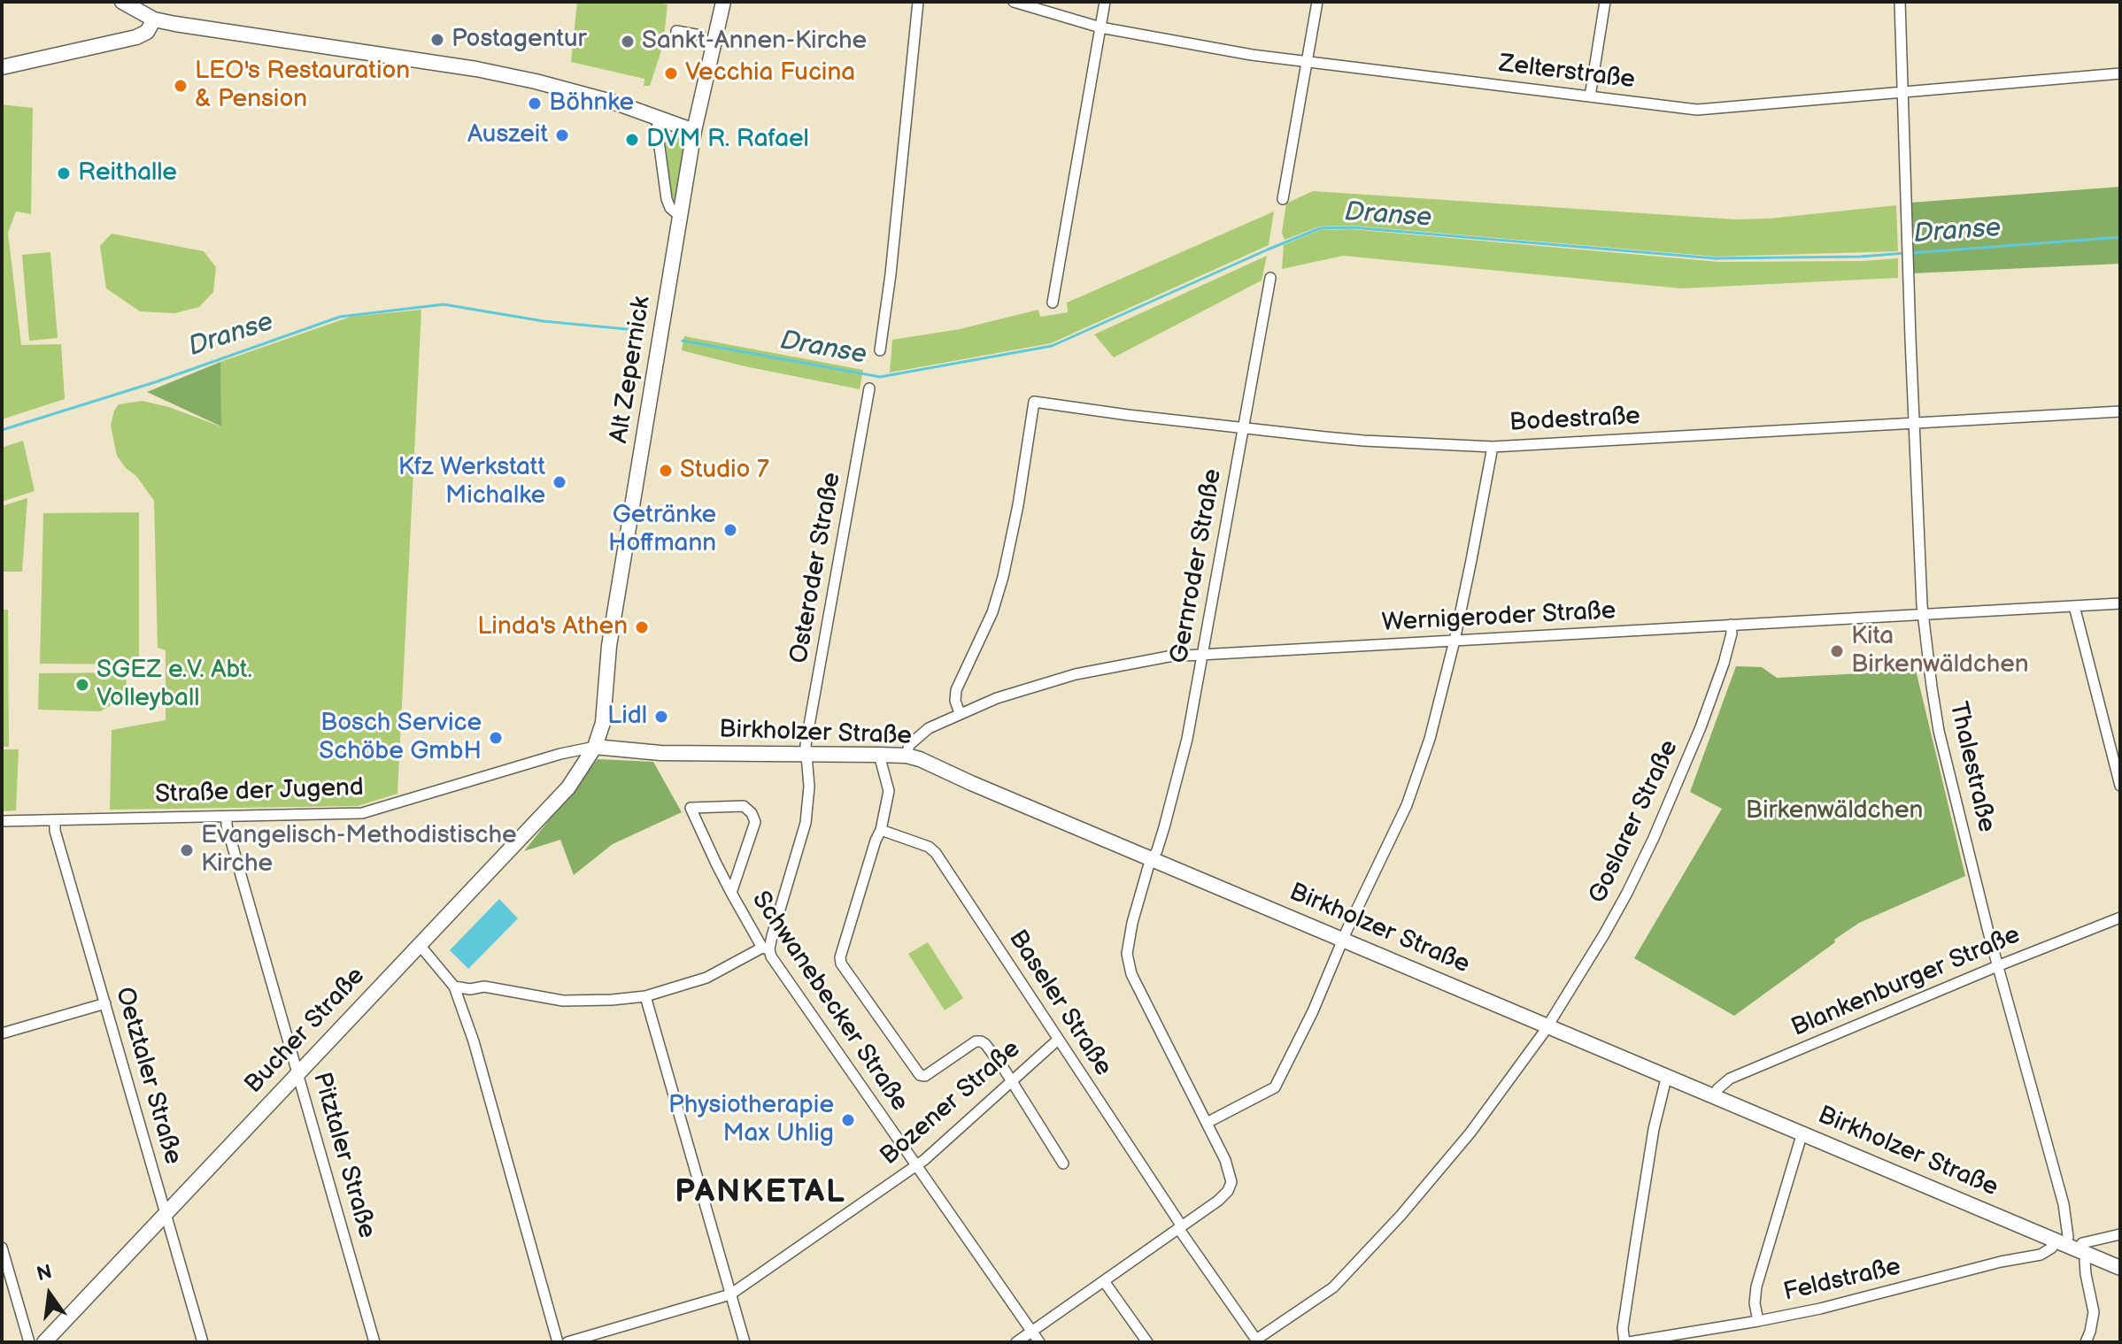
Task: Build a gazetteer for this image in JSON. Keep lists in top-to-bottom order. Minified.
{"streets":{"street":["Zelterstraße","Alt Zepernick","Bodestraße","Gernroder Straße","Osteroder Straße","Wernigeroder Straße","Birkholzer Straße","Thalestraße","Straße der Jugend","Goslarer Straße","Blankenburger Straße","Schwanebecker Straße","Baseler Straße","Bucher Straße","Oetztaler Straße","Bozener Straße","Pitztaler Straße","Feldstraße"]},"crossings":[["Zelterstraße","Thalestraße"],["Alt Zepernick","Birkholzer Straße"],["Alt Zepernick","Straße der Jugend"],["Alt Zepernick","Bucher Straße"],["Bodestraße","Gernroder Straße"],["Bodestraße","Wernigeroder Straße"],["Bodestraße","Thalestraße"],["Gernroder Straße","Wernigeroder Straße"],["Gernroder Straße","Birkholzer Straße"],["Gernroder Straße","Baseler Straße"],["Osteroder Straße","Birkholzer Straße"],["Osteroder Straße","Schwanebecker Straße"],["Wernigeroder Straße","Birkholzer Straße"],["Wernigeroder Straße","Thalestraße"],["Wernigeroder Straße","Goslarer Straße"],["Birkholzer Straße","Thalestraße"],["Birkholzer Straße","Straße der Jugend"],["Birkholzer Straße","Goslarer Straße"],["Birkholzer Straße","Blankenburger Straße"],["Birkholzer Straße","Bucher Straße"],["Birkholzer Straße","Feldstraße"],["Thalestraße","Blankenburger Straße"],["Thalestraße","Feldstraße"],["Straße der Jugend","Bucher Straße"],["Straße der Jugend","Oetztaler Straße"],["Straße der Jugend","Pitztaler Straße"],["Goslarer Straße","Baseler Straße"],["Schwanebecker Straße","Bozener Straße"],["Baseler Straße","Bozener Straße"],["Bucher Straße","Oetztaler Straße"],["Bucher Straße","Pitztaler Straße"]],"districts":["PANKETAL"],"water":["Dranse"],"parks":["Birkenwäldchen"],"places":["Postagentur","Sankt-Annen-Kirche","Vecchia Fucina","LEO's Restauration & Pension","Böhnke","Auszeit","DVM R. Rafael","Reithalle","Studio 7","Kfz Werkstatt Michalke","Getränke Hoffmann","Linda's Athen","Kita Birkenwäldchen","SGEZ e.V. Abt. Volleyball","Lidl","Bosch Service Schöbe GmbH","Evangelisch-Methodistische Kirche","Physiotherapie Max Uhlig"],"north":"top"}
